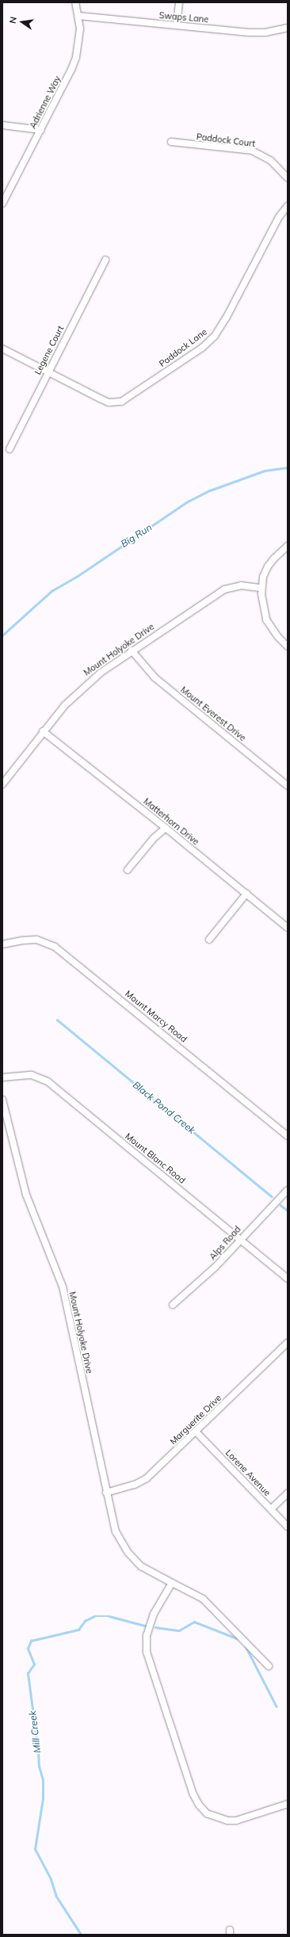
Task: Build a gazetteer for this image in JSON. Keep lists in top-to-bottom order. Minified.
{"streets":{"street":["Swaps Lane","Adrienne Way","Paddock Court","Paddock Lane","Legene Court","Mount Holyoke Drive","Mount Everest Drive","Matterhorn Drive","Mount Marcy Road","Mount Blanc Road","Alps Road","Marguerite Drive","Lorene Avenue"]},"crossings":[["Swaps Lane","Adrienne Way"],["Paddock Lane","Legene Court"],["Mount Holyoke Drive","Mount Everest Drive"],["Mount Holyoke Drive","Matterhorn Drive"],["Mount Holyoke Drive","Marguerite Drive"],["Mount Blanc Road","Alps Road"],["Marguerite Drive","Lorene Avenue"]],"water":["Big Run","Black Pond Creek","Mill Creek"],"north":"left"}
